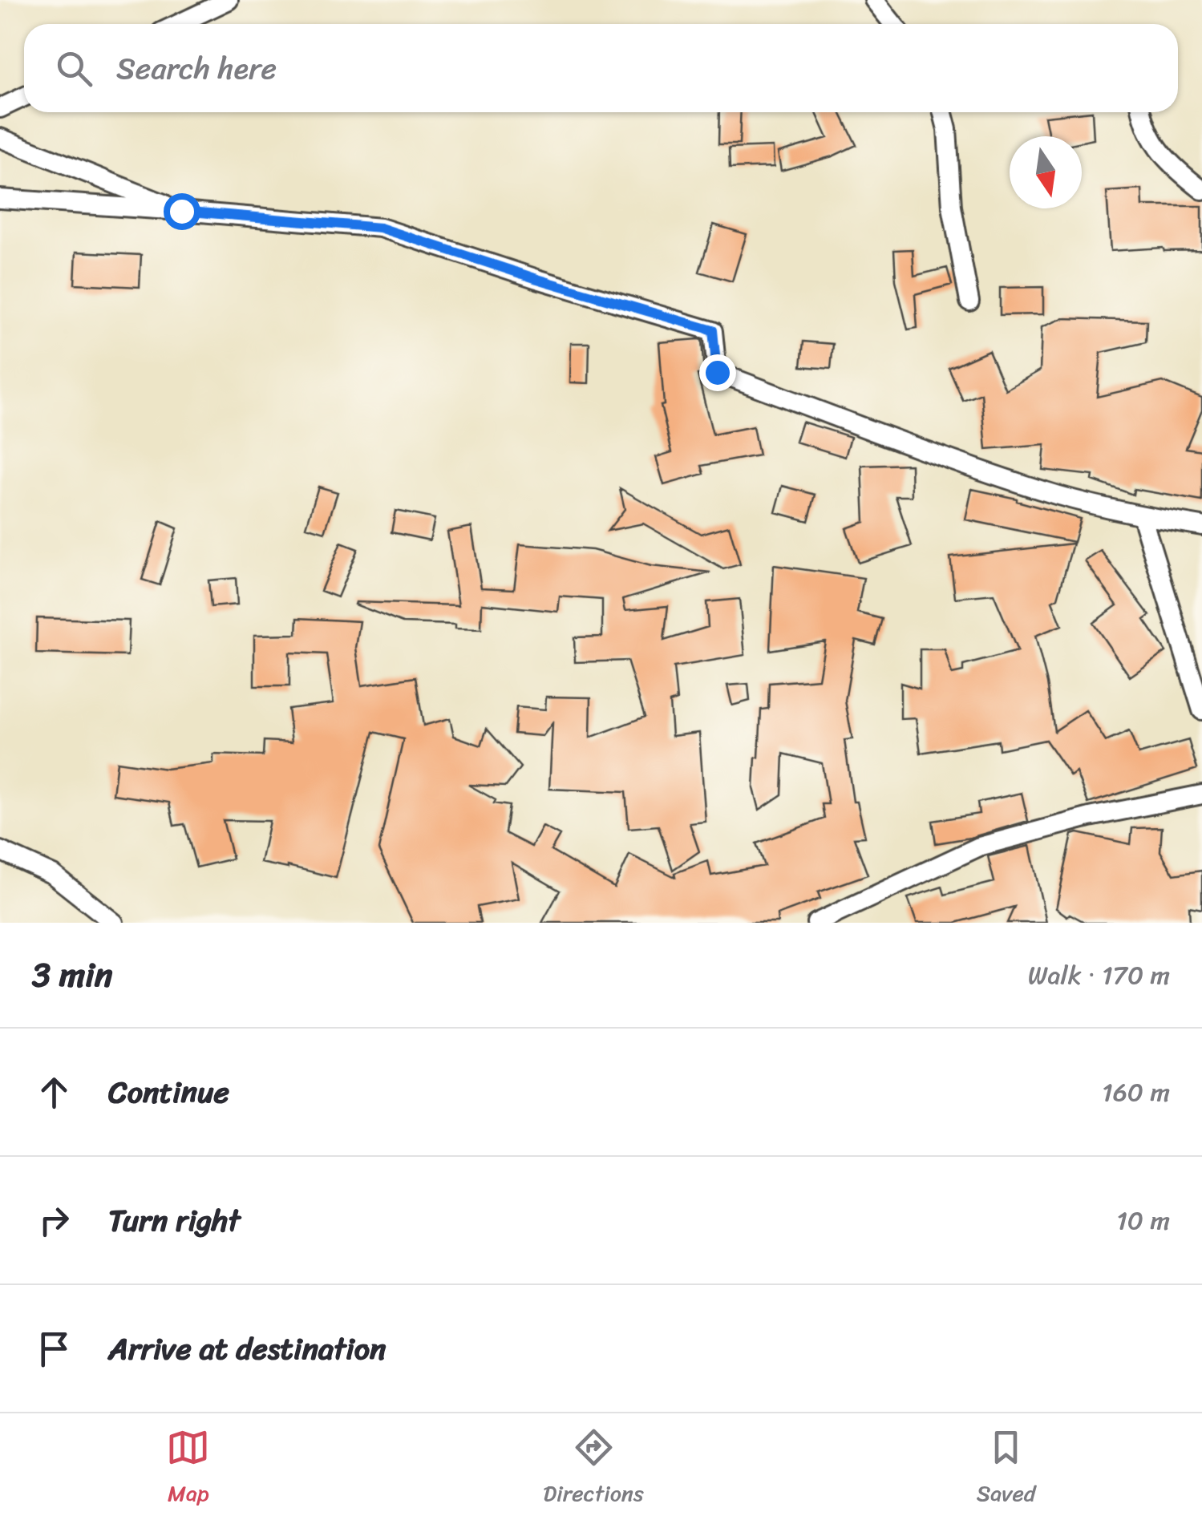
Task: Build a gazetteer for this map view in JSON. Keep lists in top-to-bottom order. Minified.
{"north":"bottom","page":{"search":"Search here","heading":["3 min","Walk · 170 m"],"list":[["Continue","160 m"],["Turn right","10 m"],"Arrive at destination"],"nav":["Map","Directions","Saved"]}}
